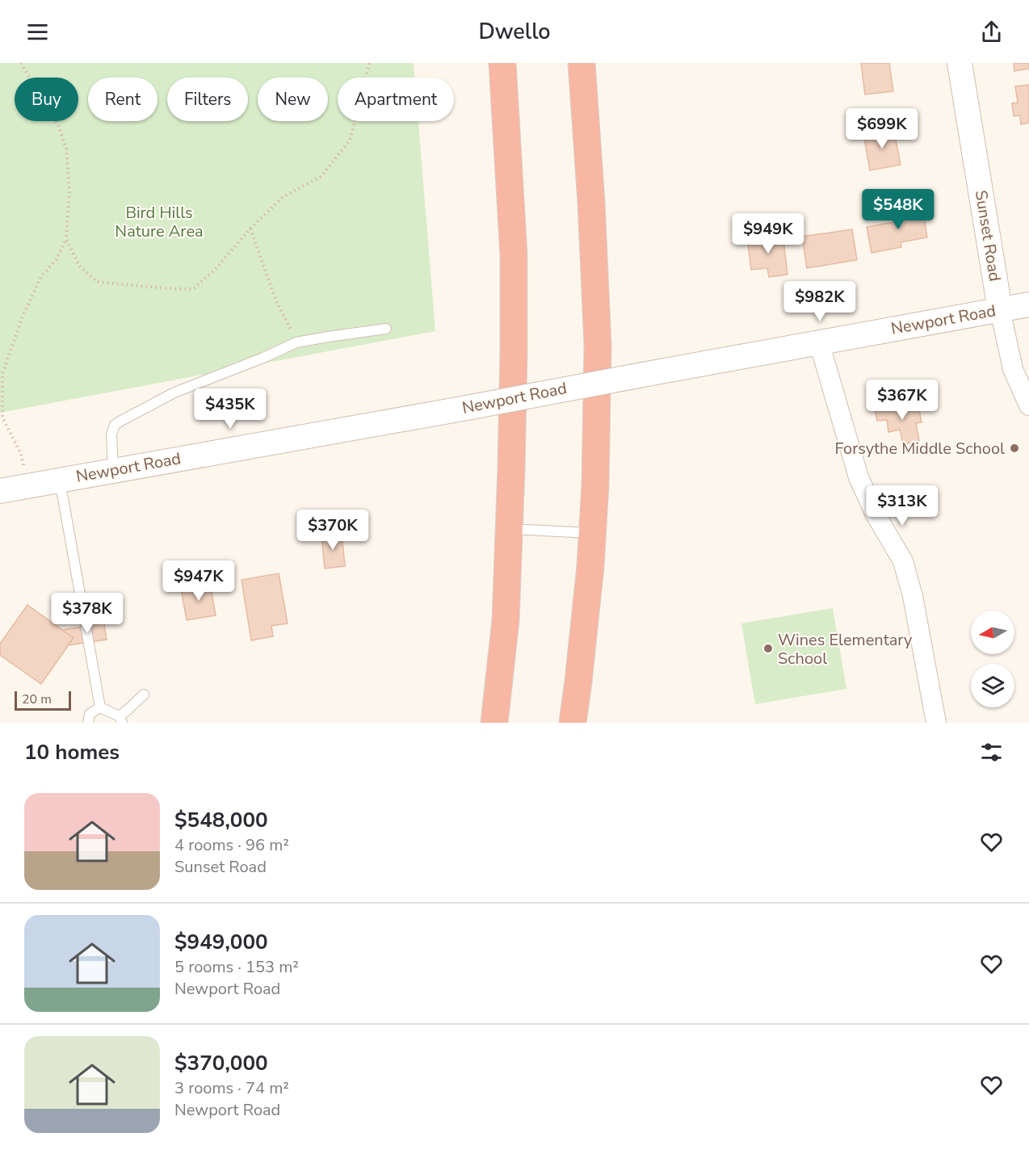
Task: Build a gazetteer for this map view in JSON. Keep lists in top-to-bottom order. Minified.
{"streets":{"street":["Sunset Road","Newport Road"]},"crossings":[["Sunset Road","Newport Road"]],"parks":["Bird Hills Nature Area"],"places":["Forsythe Middle School","Wines Elementary School"],"scale_bar":"20 m","north":"left","page":{"header":"Dwello","chip":["Buy","Rent","Filters","New","Apartment"],"price":["$699K","$548K","$949K","$982K","$367K","$435K","$313K","$370K","$947K","$378K"],"scale":"20 m","heading":"10 homes","list":[{"name":"$548,000","note":"4 rooms · 96 m² · Sunset Road"},{"name":"$949,000","note":"5 rooms · 153 m² · Newport Road"},{"name":"$370,000","note":"3 rooms · 74 m² · Newport Road"}]}}
